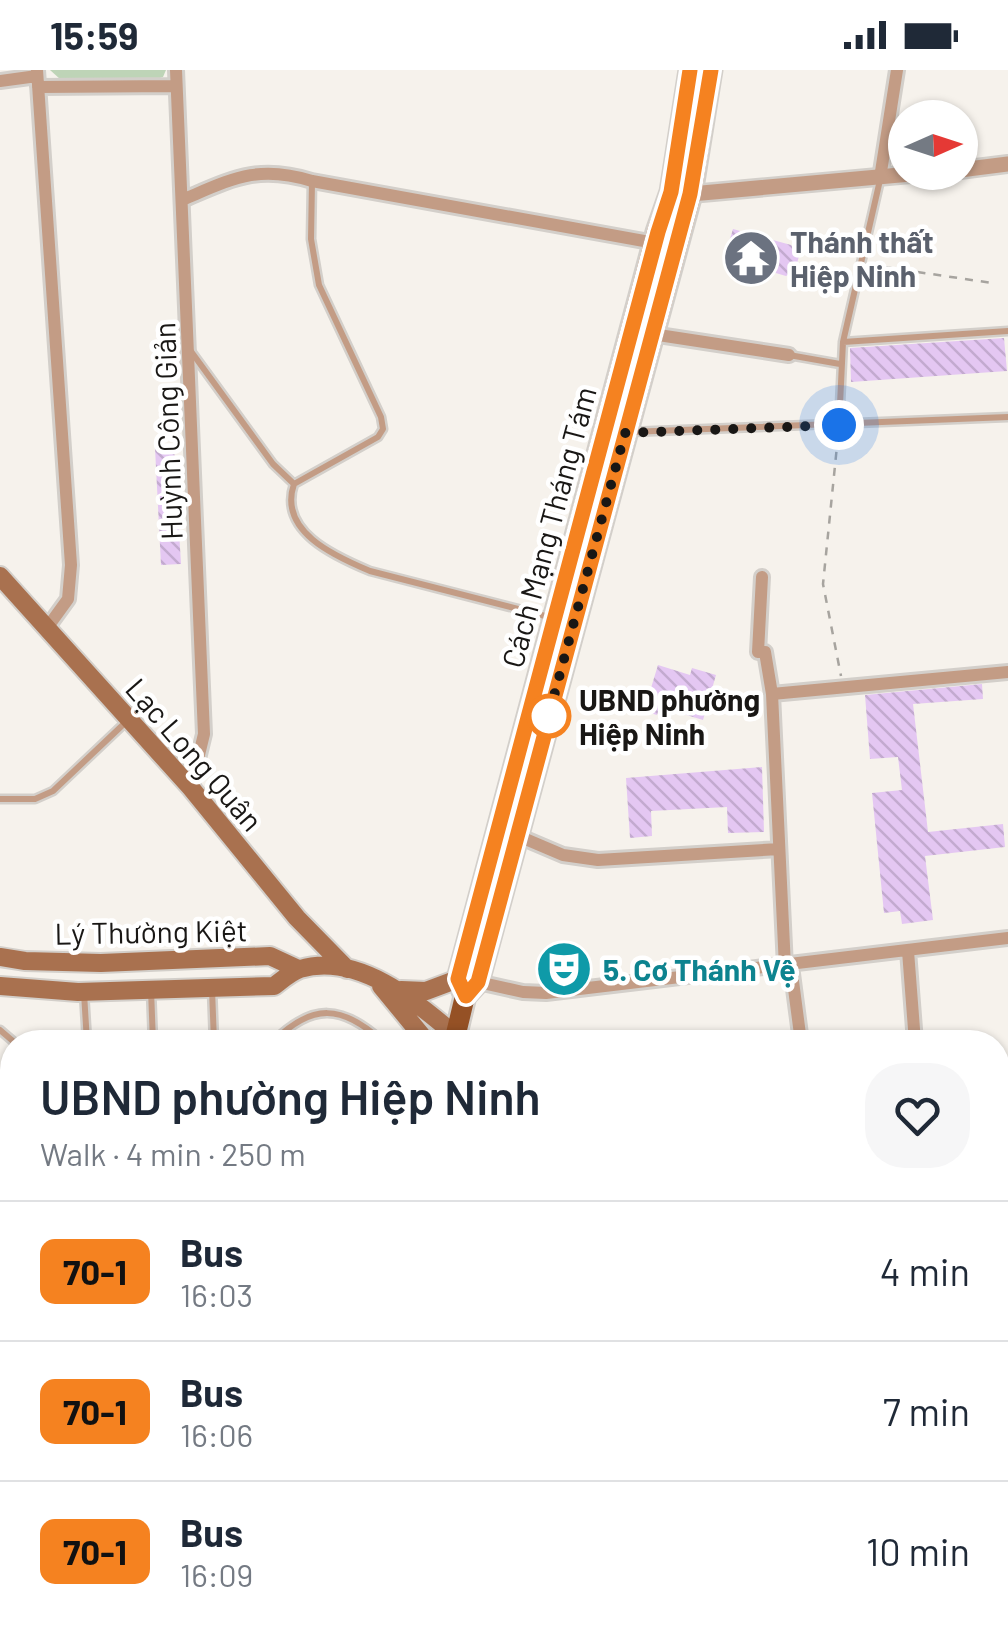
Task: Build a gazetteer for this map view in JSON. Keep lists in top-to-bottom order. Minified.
{"streets":{"main road":["Cách Mạng Tháng Tám","Lạc Long Quân","Lý Thường Kiệt"],"street":["Huỳnh Công Giản"]},"crossings":[["Huỳnh Công Giản","Lạc Long Quân"],["Lạc Long Quân","Lý Thường Kiệt"]],"places":{"temple":["Thánh thất Hiệp Ninh"],"other":["UBND phường Hiệp Ninh"],"theatre":["5. Cơ Thánh Vệ"]},"lines":["bus line 70-1"],"north":"right","page":{"status":"15:59","heading":["UBND phường Hiệp Ninh","Walk · 4 min · 250 m"],"list":[{"mark":"70-1","name":"Bus","note":"16:03","value":"4 min"},{"mark":"70-1","name":"Bus","note":"16:06","value":"7 min"},{"mark":"70-1","name":"Bus","note":"16:09","value":"10 min"}]}}
